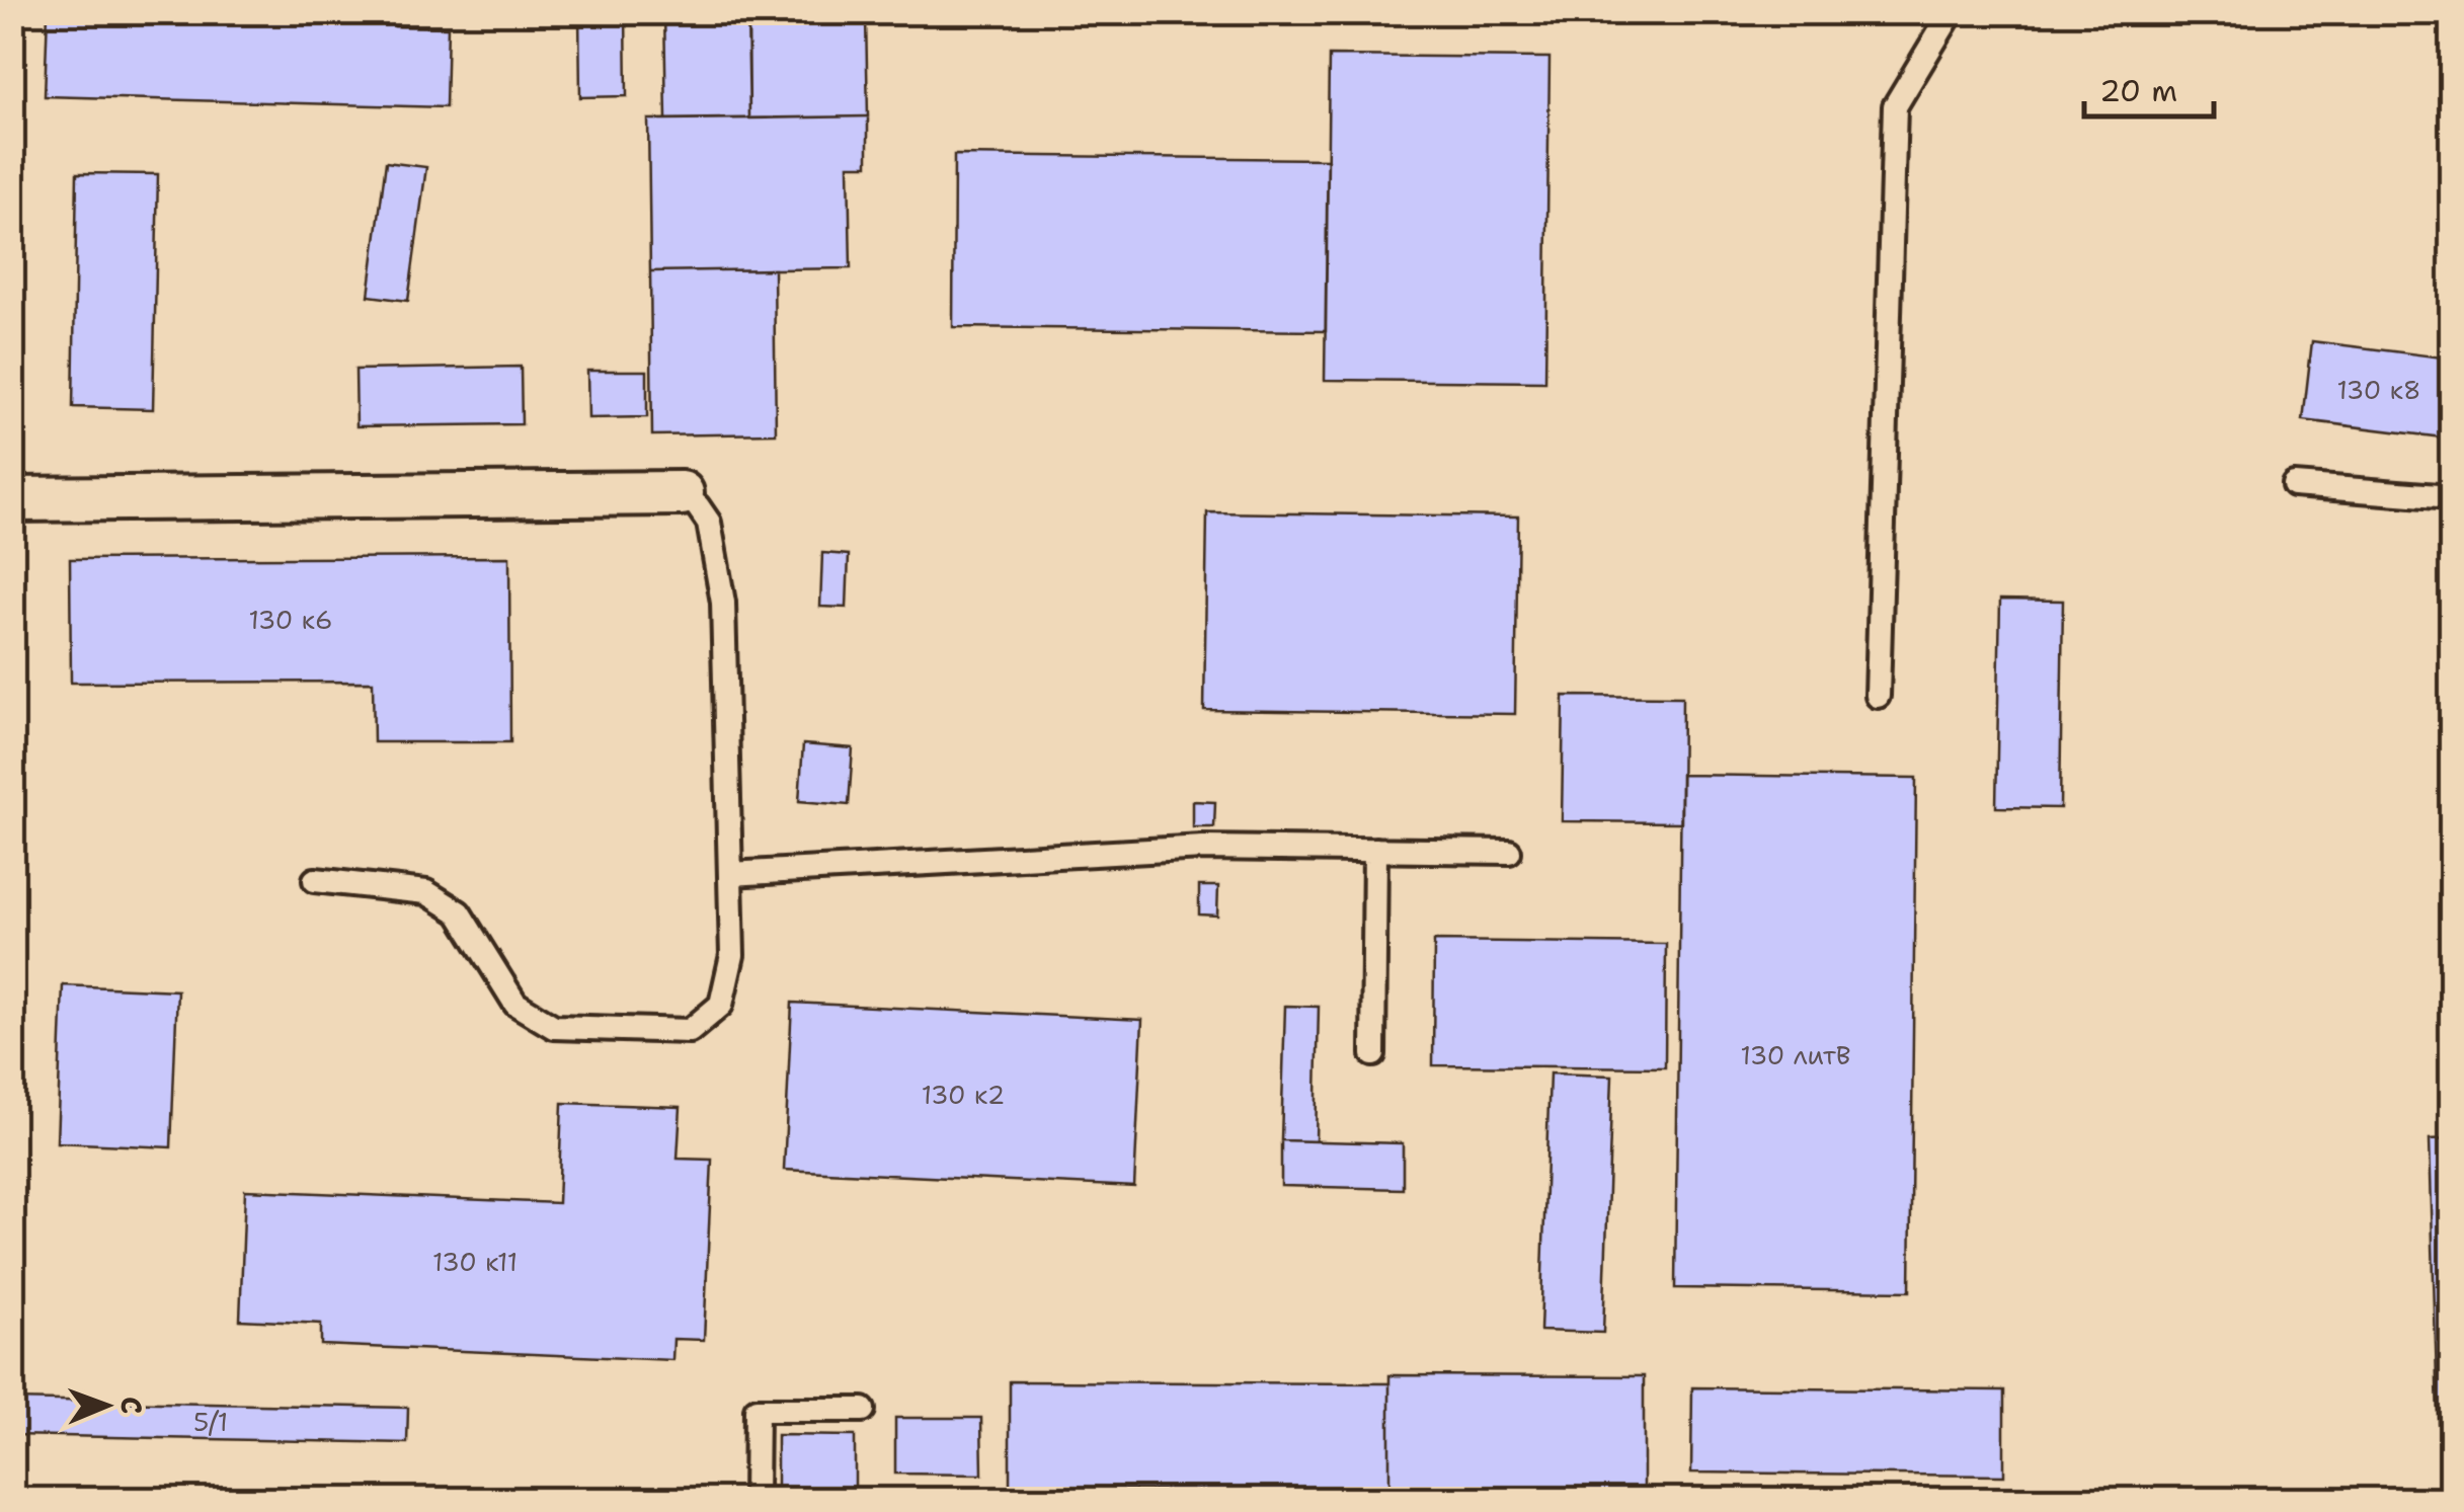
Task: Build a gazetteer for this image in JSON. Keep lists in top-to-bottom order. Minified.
{"house_numbers":["130 к8","130 к6","130 литВ","130 к2","130 к11","5/1"],"scale_bar":"20 m","north":"right"}
